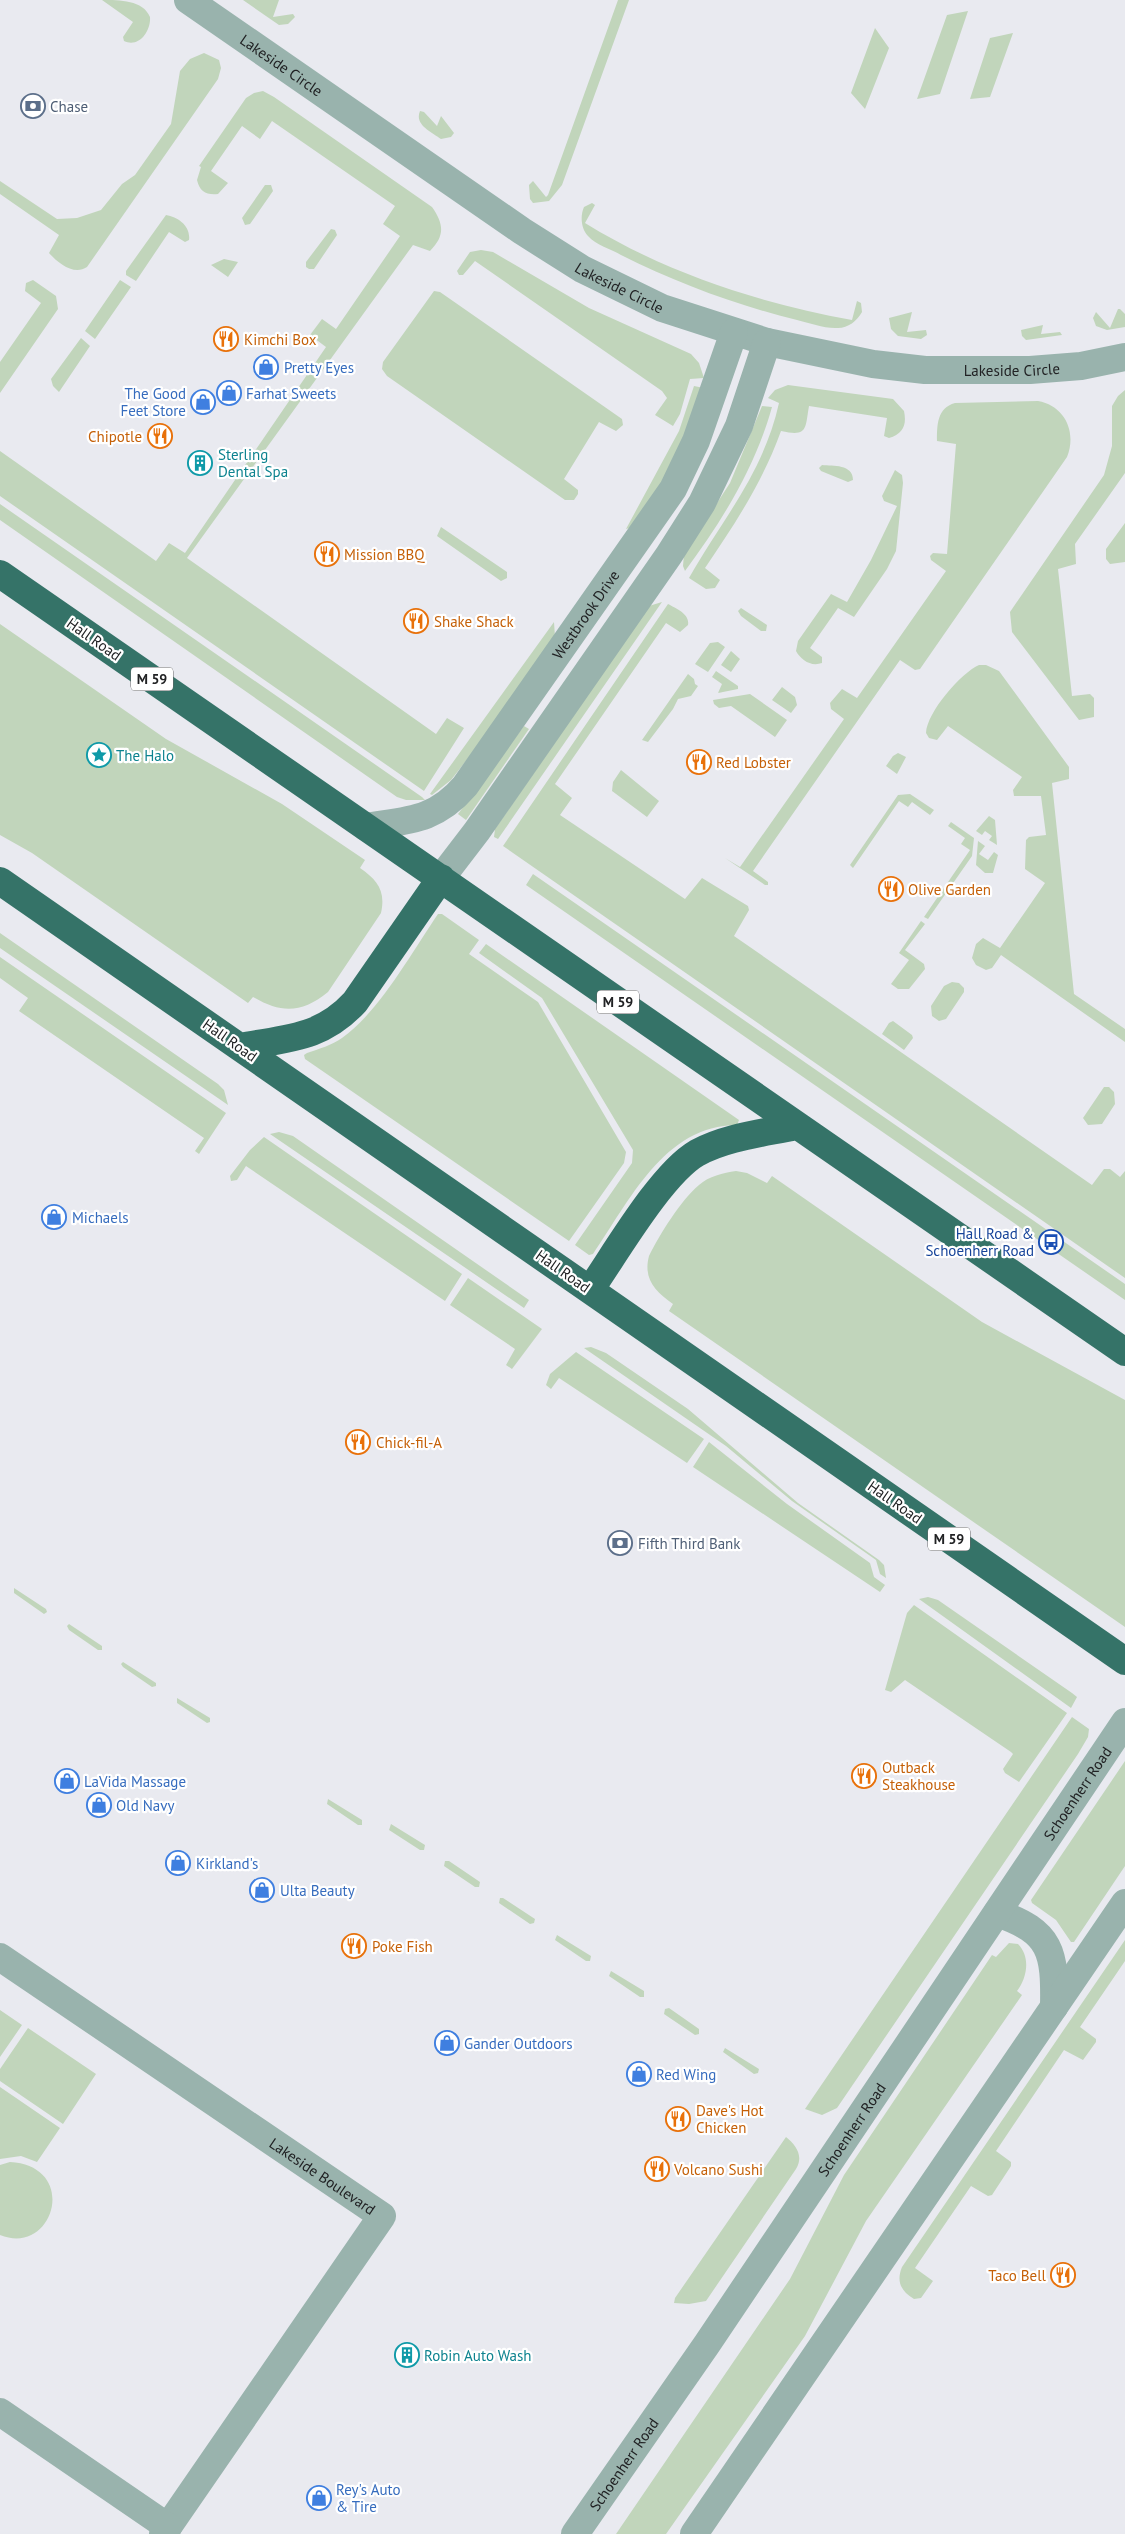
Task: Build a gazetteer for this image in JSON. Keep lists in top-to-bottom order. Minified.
{"streets":{"highway":["Hall Road","M 59"],"street":["Lakeside Circle","Westbrook Drive","Schoenherr Road","Lakeside Boulevard"]},"crossings":[["Lakeside Circle","Westbrook Drive"],["Westbrook Drive","Hall Road"]],"places":{"bank":["Chase","Fifth Third Bank"],"restaurant":["Kimchi Box","Chipotle","Mission BBQ","Shake Shack","Red Lobster","Olive Garden","Chick-fil-A","Outback Steakhouse","Poke Fish","Dave's Hot Chicken","Volcano Sushi","Taco Bell"],"shop":["Pretty Eyes","Farhat Sweets","The Good Feet Store","Michaels","LaVida Massage","Old Navy","Kirkland's","Ulta Beauty","Gander Outdoors","Red Wing","Rey's Auto & Tire"],"building":["Sterling Dental Spa","Robin Auto Wash"],"place":["The Halo"],"bus stop":["Hall Road & Schoenherr Road"]}}
